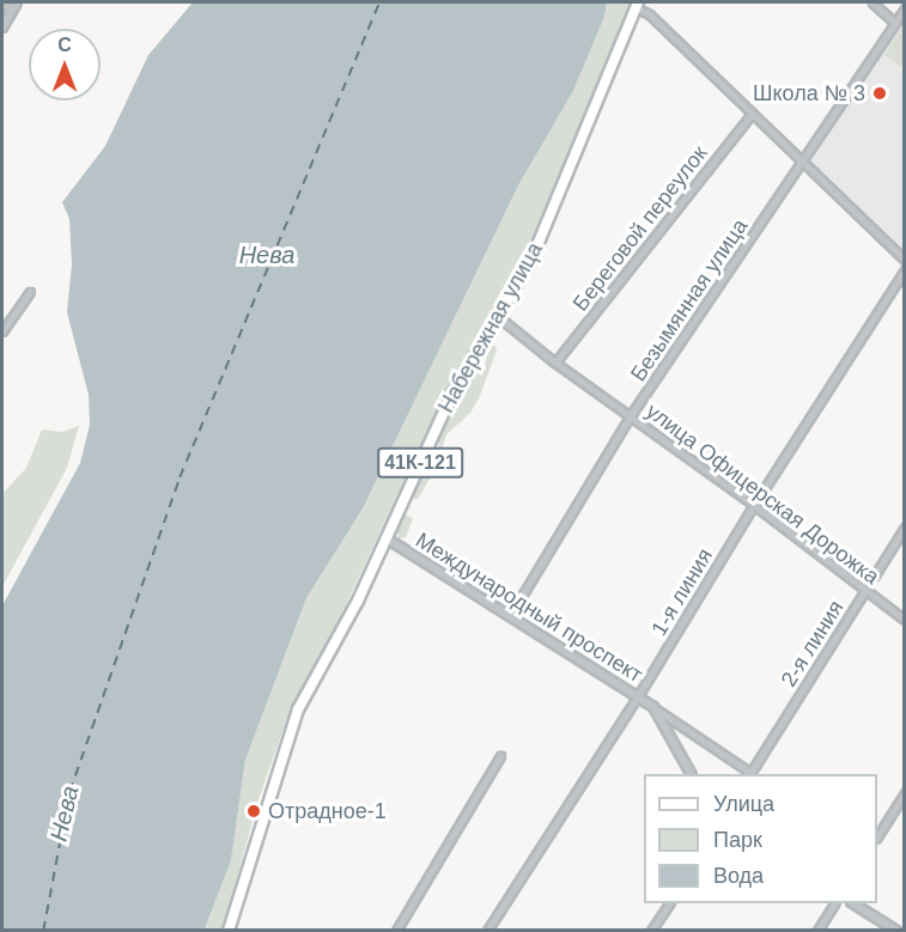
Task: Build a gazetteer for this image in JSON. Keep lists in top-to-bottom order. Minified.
{"streets":{"main road":["Набережная улица","41К-121"],"street":["Береговой переулок","Безымянная улица","улица Офицерская Дорожка","1-я линия","Международный проспект","2-я линия"]},"crossings":[["Береговой переулок","улица Офицерская Дорожка"],["Безымянная улица","улица Офицерская Дорожка"],["Безымянная улица","Международный проспект"],["Набережная улица","улица Офицерская Дорожка"],["Набережная улица","Международный проспект"],["улица Офицерская Дорожка","1-я линия"],["улица Офицерская Дорожка","2-я линия"],["1-я линия","Международный проспект"],["Международный проспект","2-я линия"]],"water":["Нева"],"places":["Школа № 3","Отрадное-1"],"legend":["Улица","Парк","Вода"],"north":"top"}
